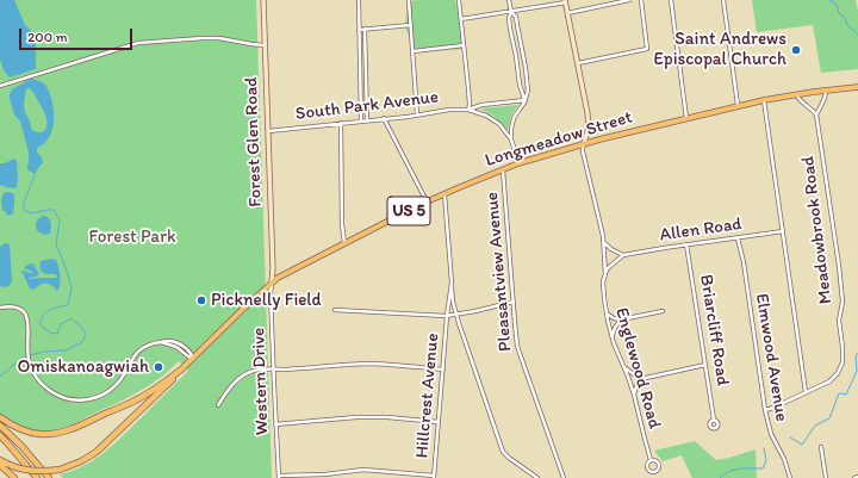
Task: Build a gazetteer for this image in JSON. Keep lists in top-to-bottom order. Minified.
{"streets":{"highway":["US 5"],"main road":["Longmeadow Street"],"street":["South Park Avenue","Forest Glen Road","Allen Road","Meadowbrook Road","Pleasantview Avenue","Briarcliff Road","Elmwood Avenue","Englewood Road","Western Drive","Hillcrest Avenue"]},"crossings":[["South Park Avenue","Longmeadow Street"],["South Park Avenue","Forest Glen Road"],["Longmeadow Street","Forest Glen Road"],["Longmeadow Street","US 5"],["Longmeadow Street","Pleasantview Avenue"],["Longmeadow Street","Englewood Road"],["Longmeadow Street","Western Drive"],["Forest Glen Road","Western Drive"],["Allen Road","Briarcliff Road"],["Allen Road","Elmwood Avenue"],["Meadowbrook Road","Elmwood Avenue"]],"parks":["Forest Park"],"places":["Saint Andrews Episcopal Church","Picknelly Field","Omiskanoagwiah"],"scale_bar":"200 m"}
